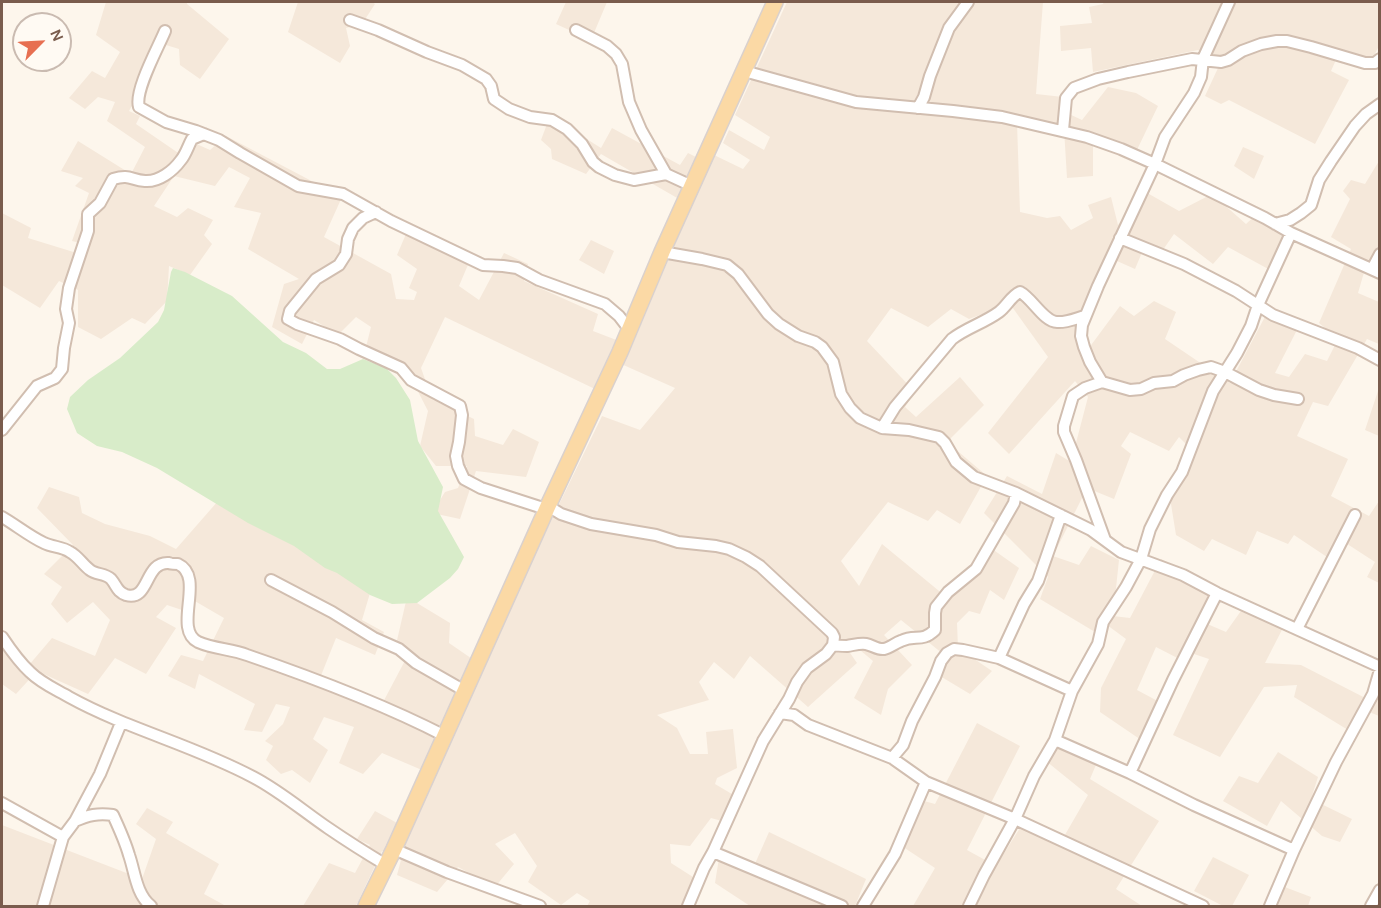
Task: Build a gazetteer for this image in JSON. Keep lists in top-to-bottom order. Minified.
{"north":"top right"}
